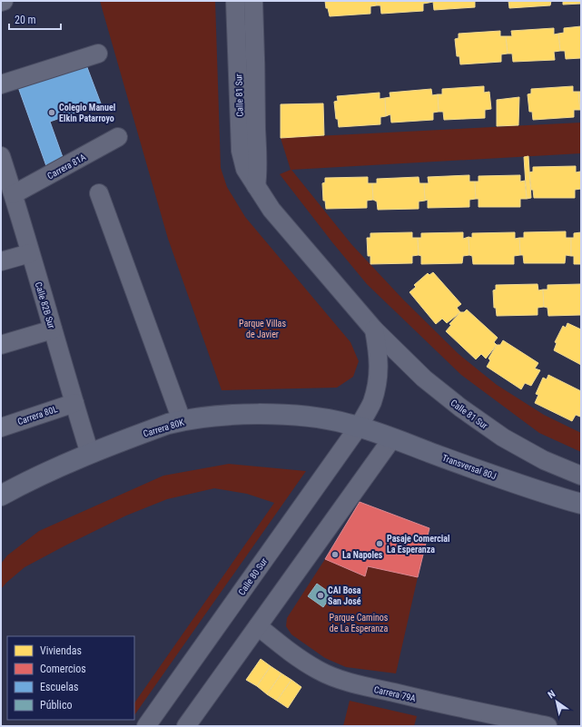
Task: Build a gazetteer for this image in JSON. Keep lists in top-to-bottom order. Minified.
{"streets":{"main road":["Carrera 80K","Transversal 80J"],"street":["Calle 81 Sur","Carrera 81A","Calle 82B Sur","Carrera 80L","Calle 80 Sur","Carrera 79A"]},"crossings":[["Carrera 81A","Calle 82B Sur"],["Calle 82B Sur","Carrera 80L"],["Calle 82B Sur","Carrera 80K"],["Carrera 80K","Transversal 80J"],["Carrera 80K","Calle 80 Sur"],["Transversal 80J","Calle 80 Sur"]],"parks":["Parque Villas de Javier","Parque Caminos de La Esperanza"],"places":["Colegio Manuel Elkin Patarroyo","Pasaje Comercial La Esperanza","La Napoles","CAI Bosa San José"],"legend":["Viviendas","Comercios","Escuelas","Público"],"scale_bar":"20 m","north":"top left"}
